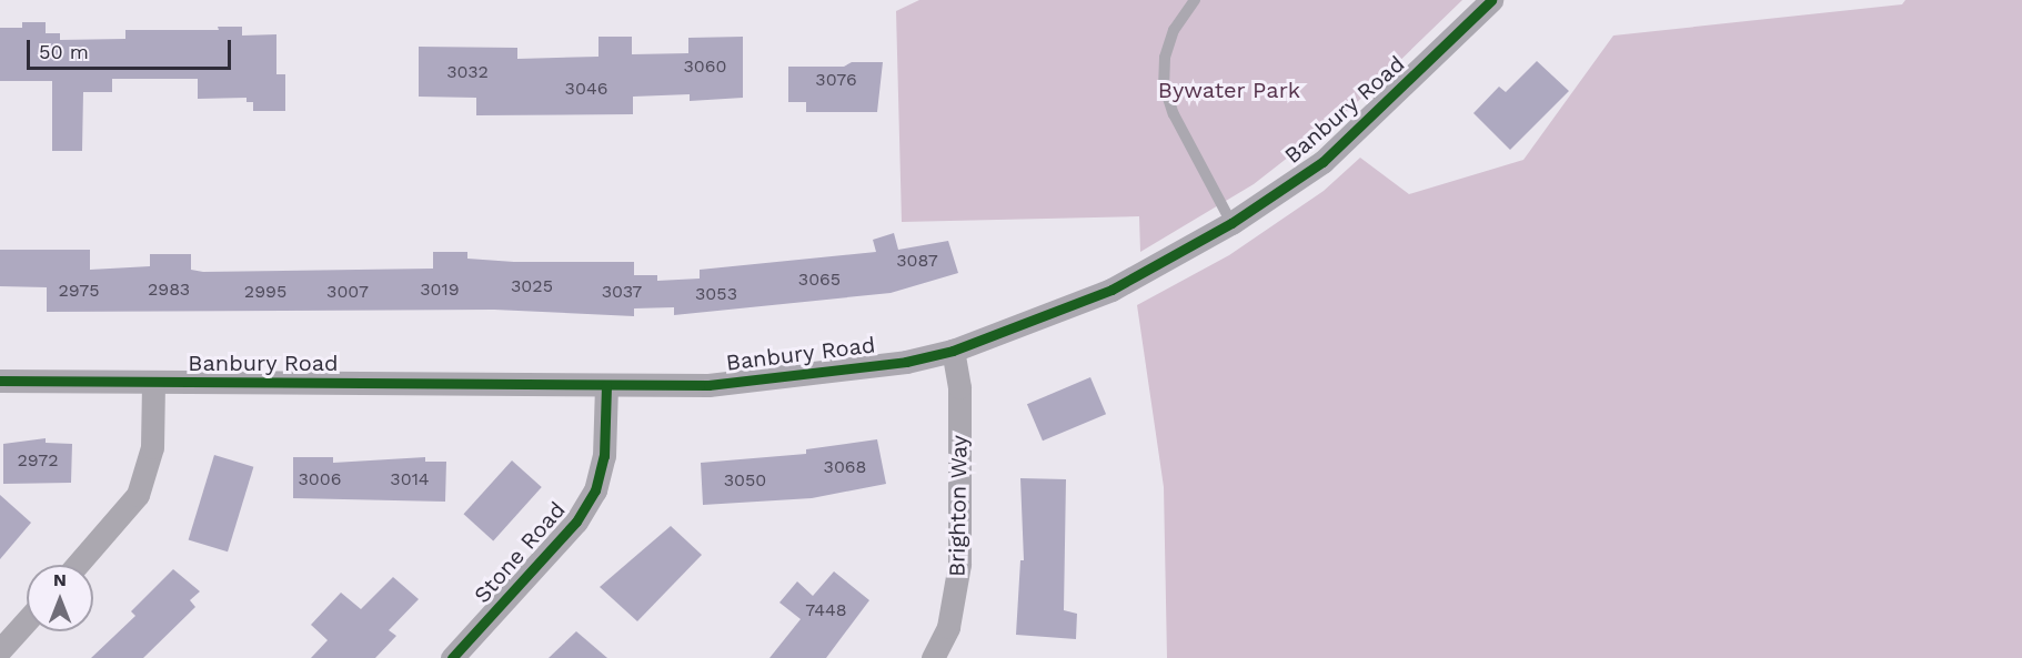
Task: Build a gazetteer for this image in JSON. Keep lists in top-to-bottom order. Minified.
{"streets":{"street":["Banbury Road","Brighton Way","Stone Road"]},"crossings":[["Banbury Road","Brighton Way"],["Banbury Road","Stone Road"]],"parks":["Bywater Park"],"house_numbers":["3060","3032","3076","3046","3087","3065","3025","2983","3019","2975","2995","3007","3037","3053","2972","3068","3006","3014","3050","7448"],"scale_bar":"50 m","north":"top"}
